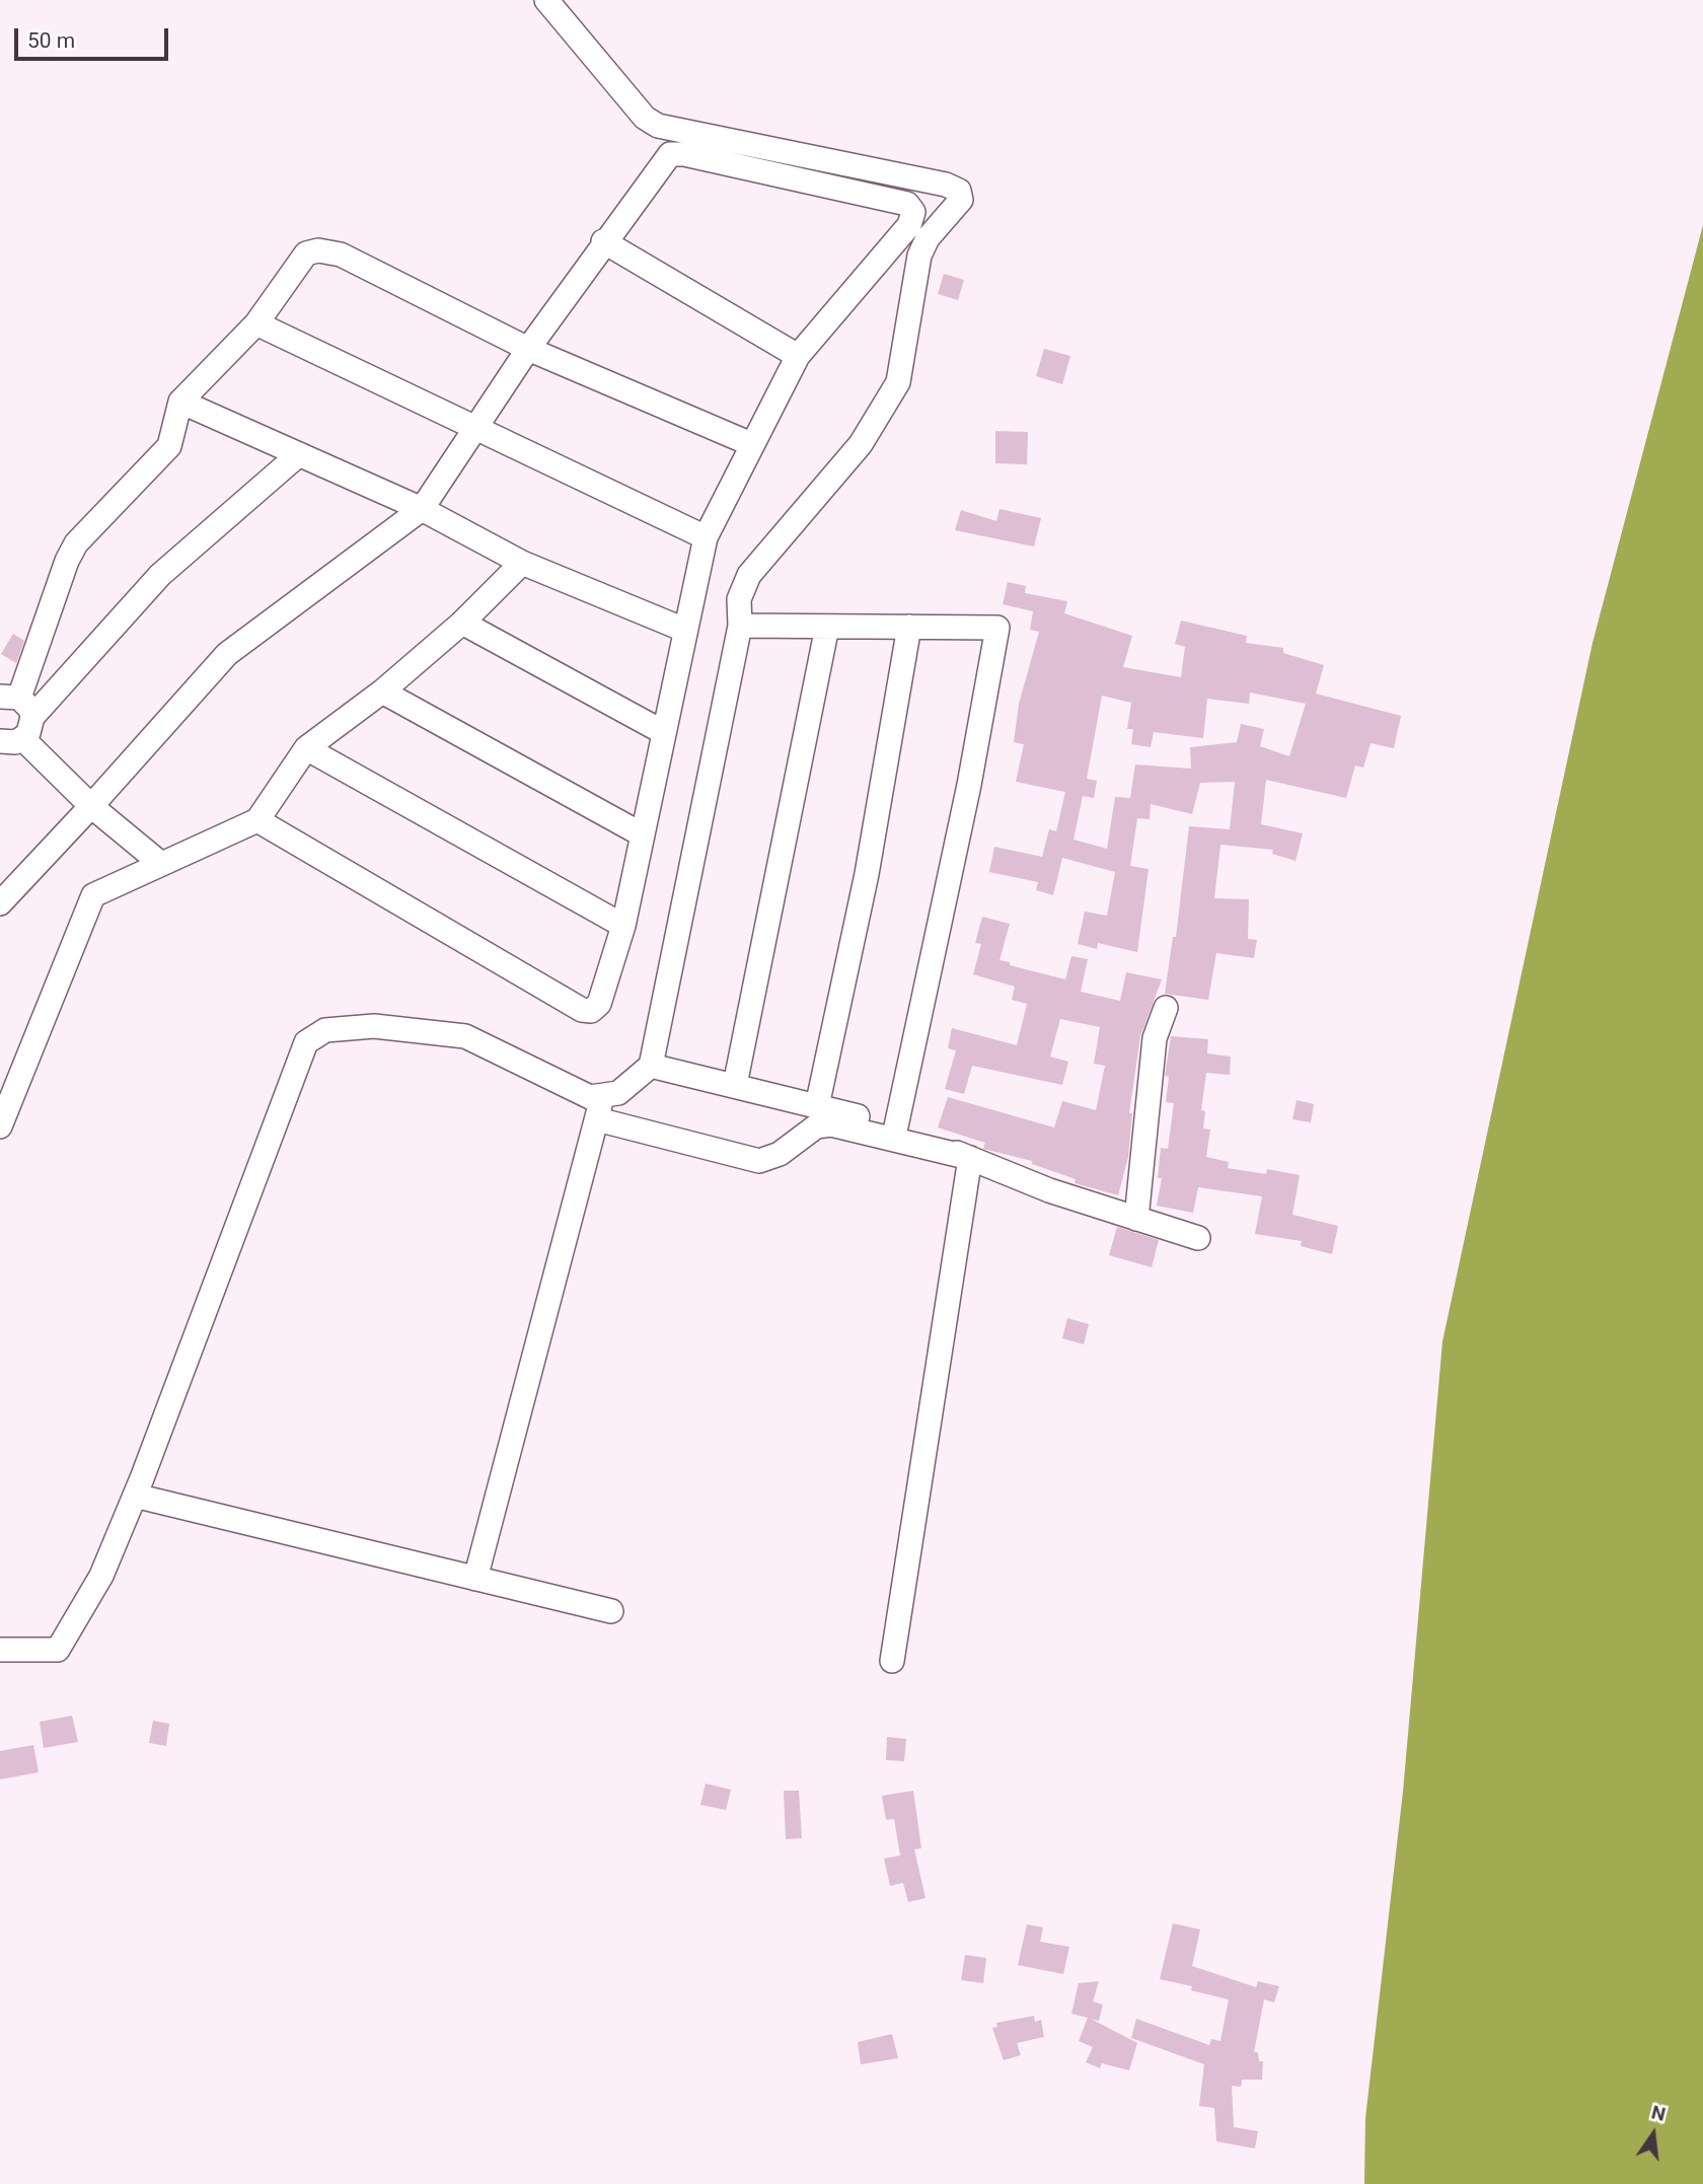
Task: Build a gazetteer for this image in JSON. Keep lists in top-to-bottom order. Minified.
{"scale_bar":"50 m","north":"top"}
